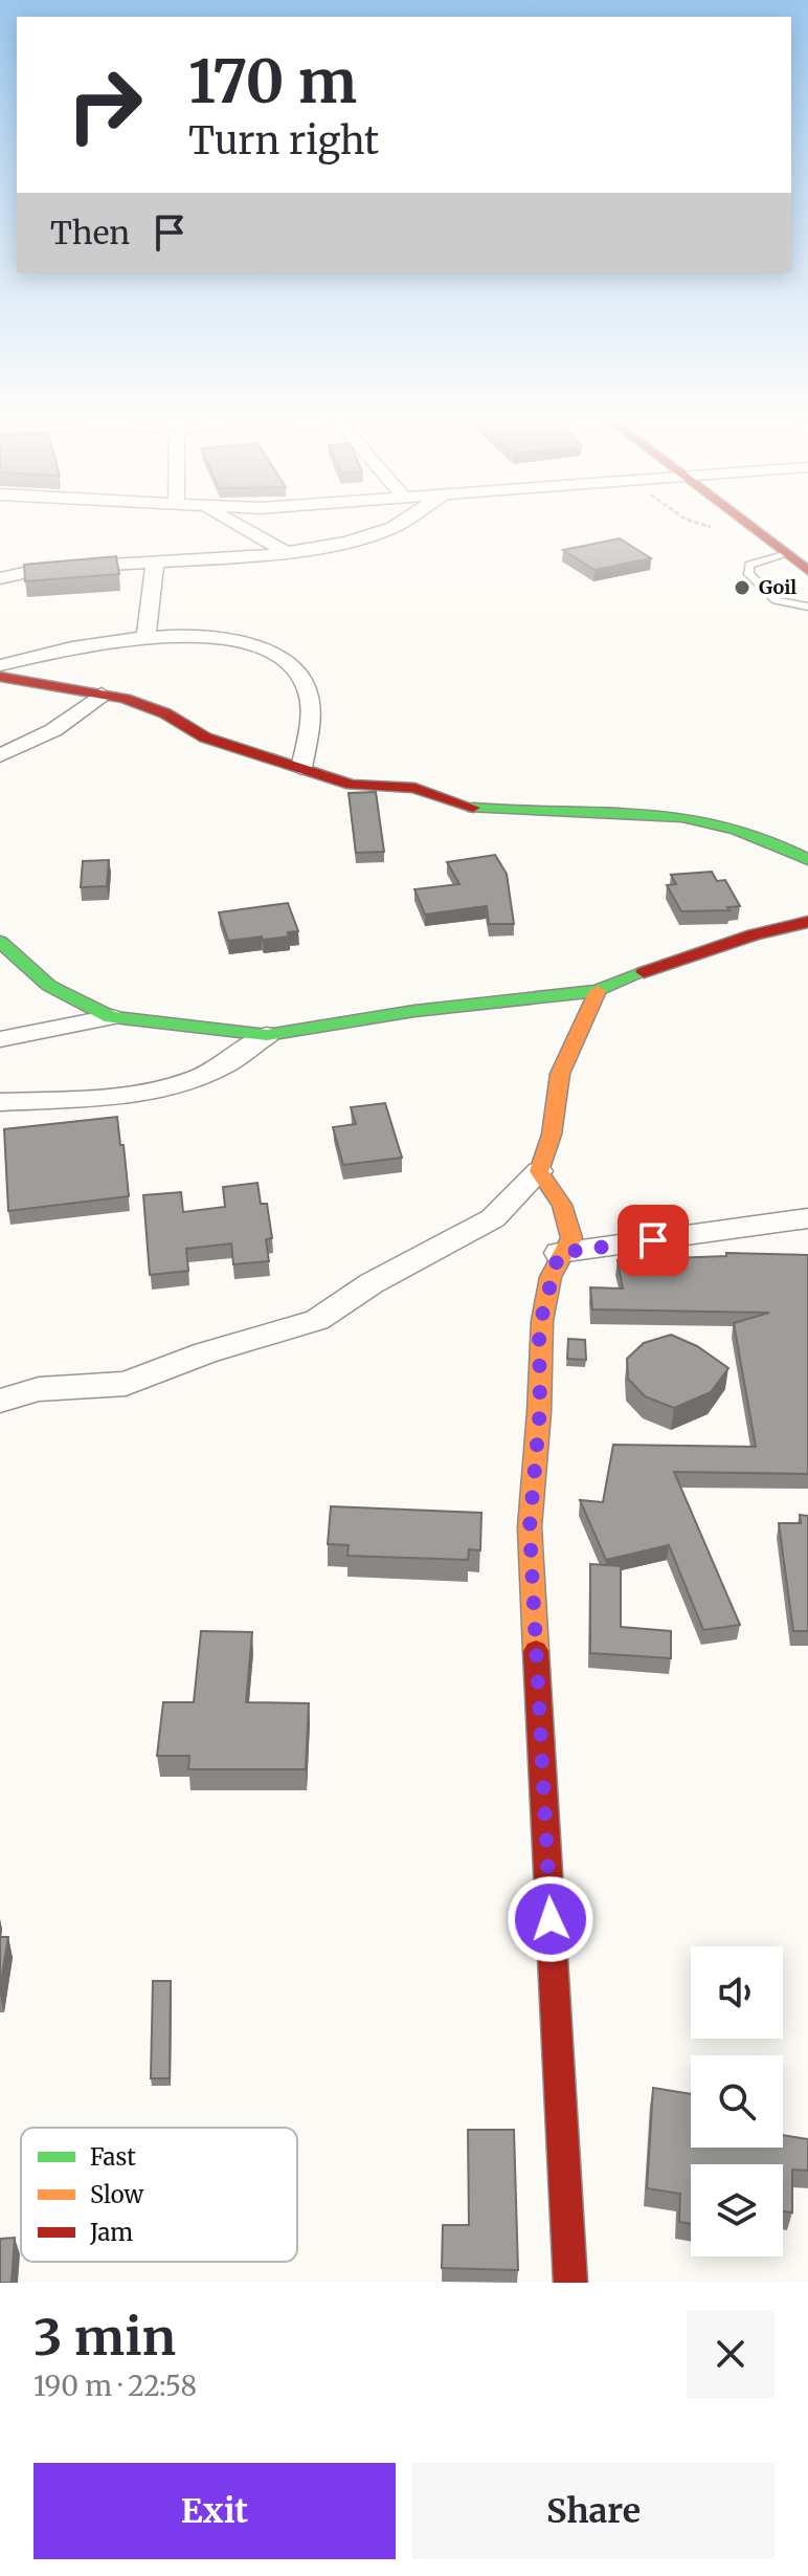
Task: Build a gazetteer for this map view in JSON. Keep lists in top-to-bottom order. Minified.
{"places":["Goil"],"legend":["Fast","Slow","Jam"],"page":{"turn":["170 m","Turn right"],"then":"Then","heading":["3 min","190 m · 22:58"],"buttons":["Exit","Share"]}}
